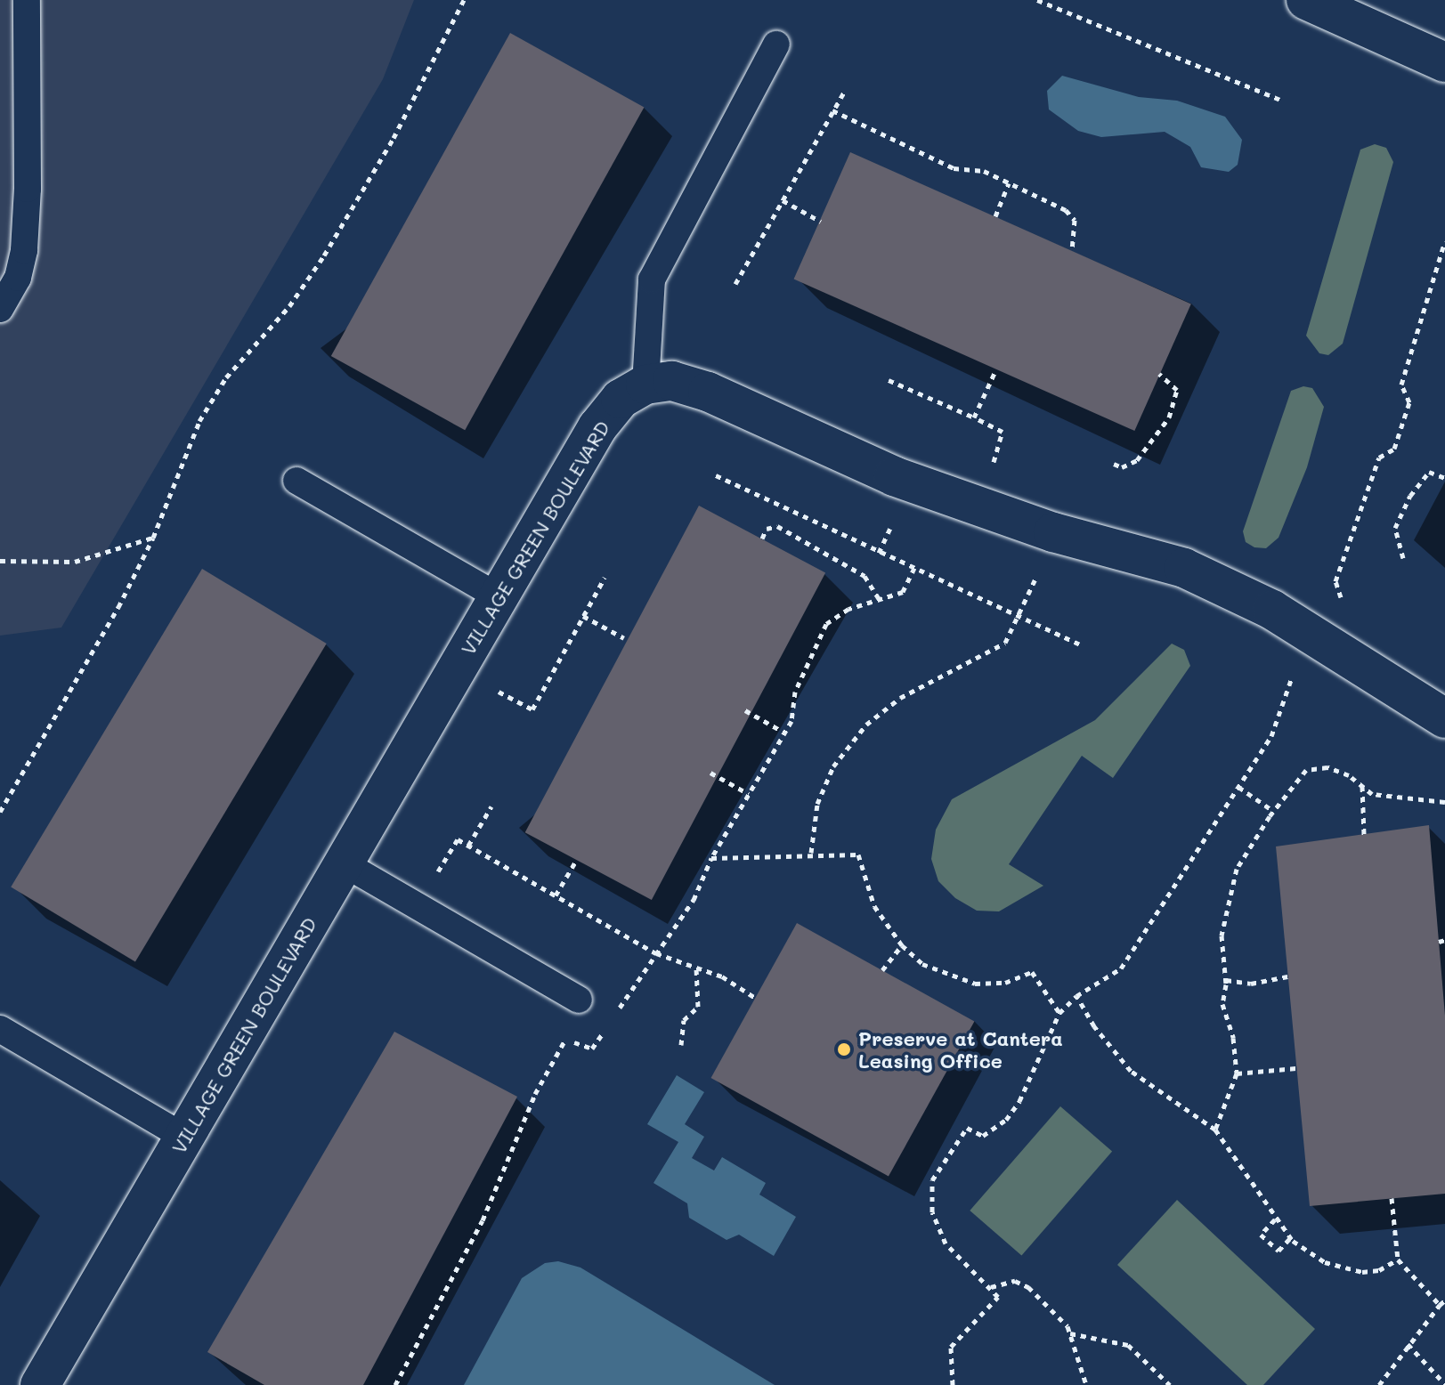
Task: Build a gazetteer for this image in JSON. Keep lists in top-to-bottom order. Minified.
{"streets":{"street":["VILLAGE GREEN BOULEVARD"]},"places":["Preserve at Cantera Leasing Office"]}
